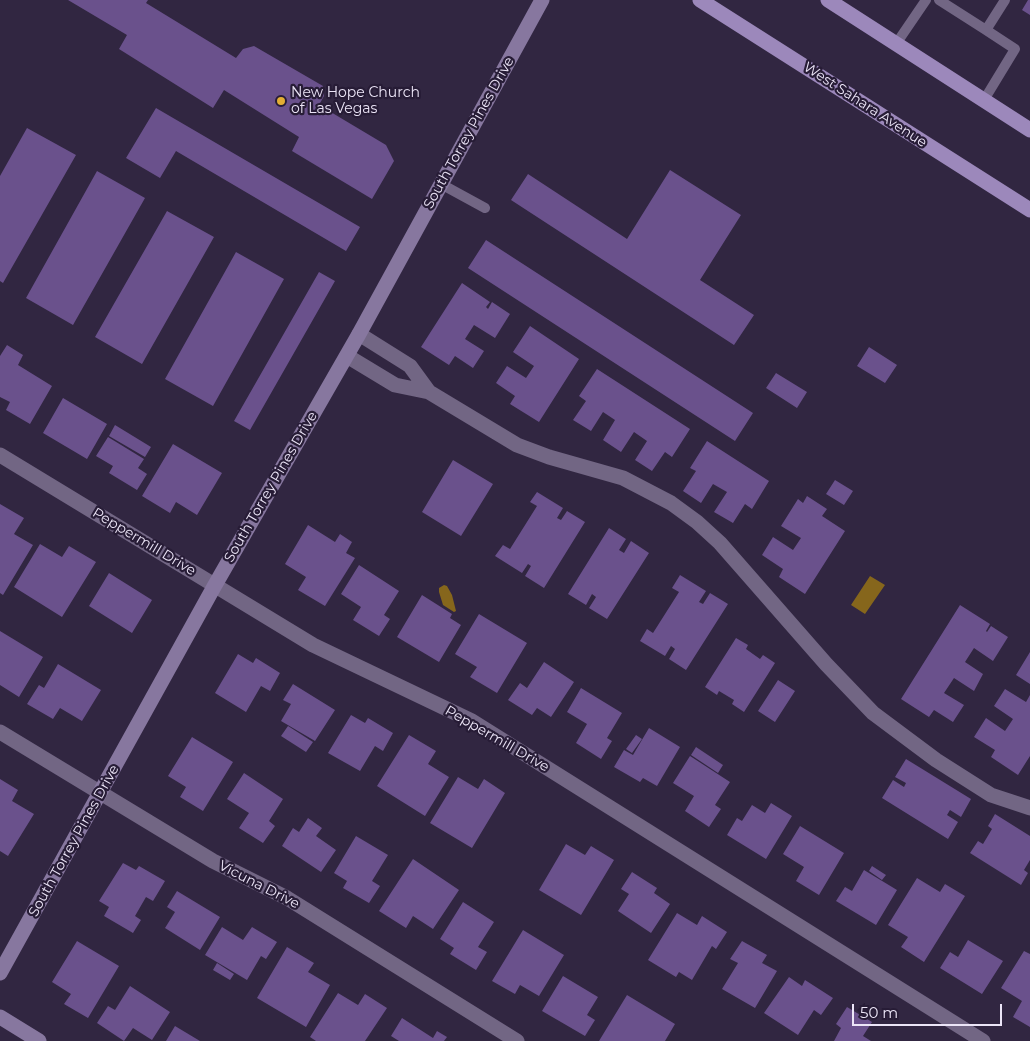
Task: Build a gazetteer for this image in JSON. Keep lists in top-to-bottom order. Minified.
{"streets":{"main road":["West Sahara Avenue","South Torrey Pines Drive"],"street":["Peppermill Drive","Vicuna Drive"]},"crossings":[["South Torrey Pines Drive","Peppermill Drive"],["South Torrey Pines Drive","Vicuna Drive"]],"places":["New Hope Church of Las Vegas"],"scale_bar":"50 m"}
